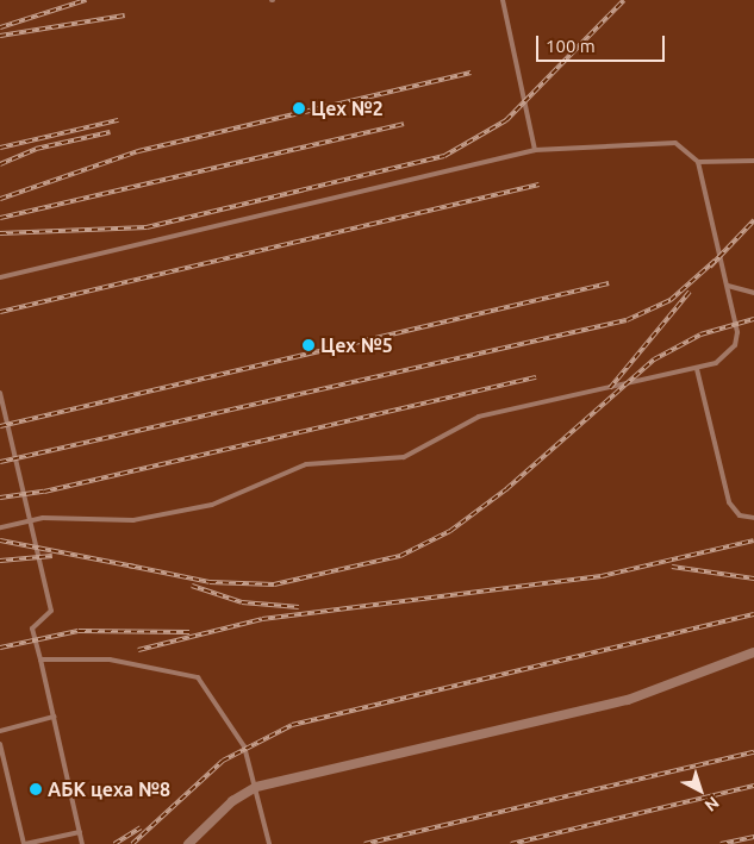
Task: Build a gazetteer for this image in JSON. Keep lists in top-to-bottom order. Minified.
{"places":["Цех №2","Цех №5","АБК цеха №8"],"scale_bar":"100 m","north":"bottom right"}
